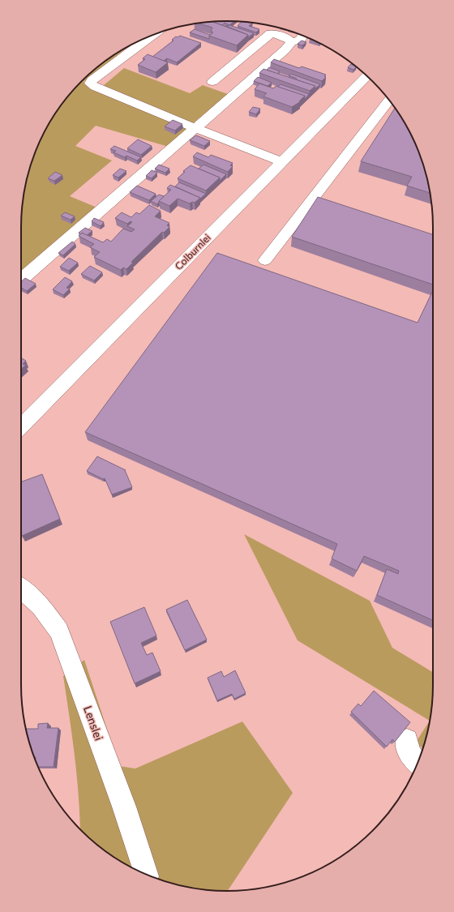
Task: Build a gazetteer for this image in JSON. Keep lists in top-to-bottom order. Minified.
{"streets":{"street":["Colburnlei","Lenslei"]}}
